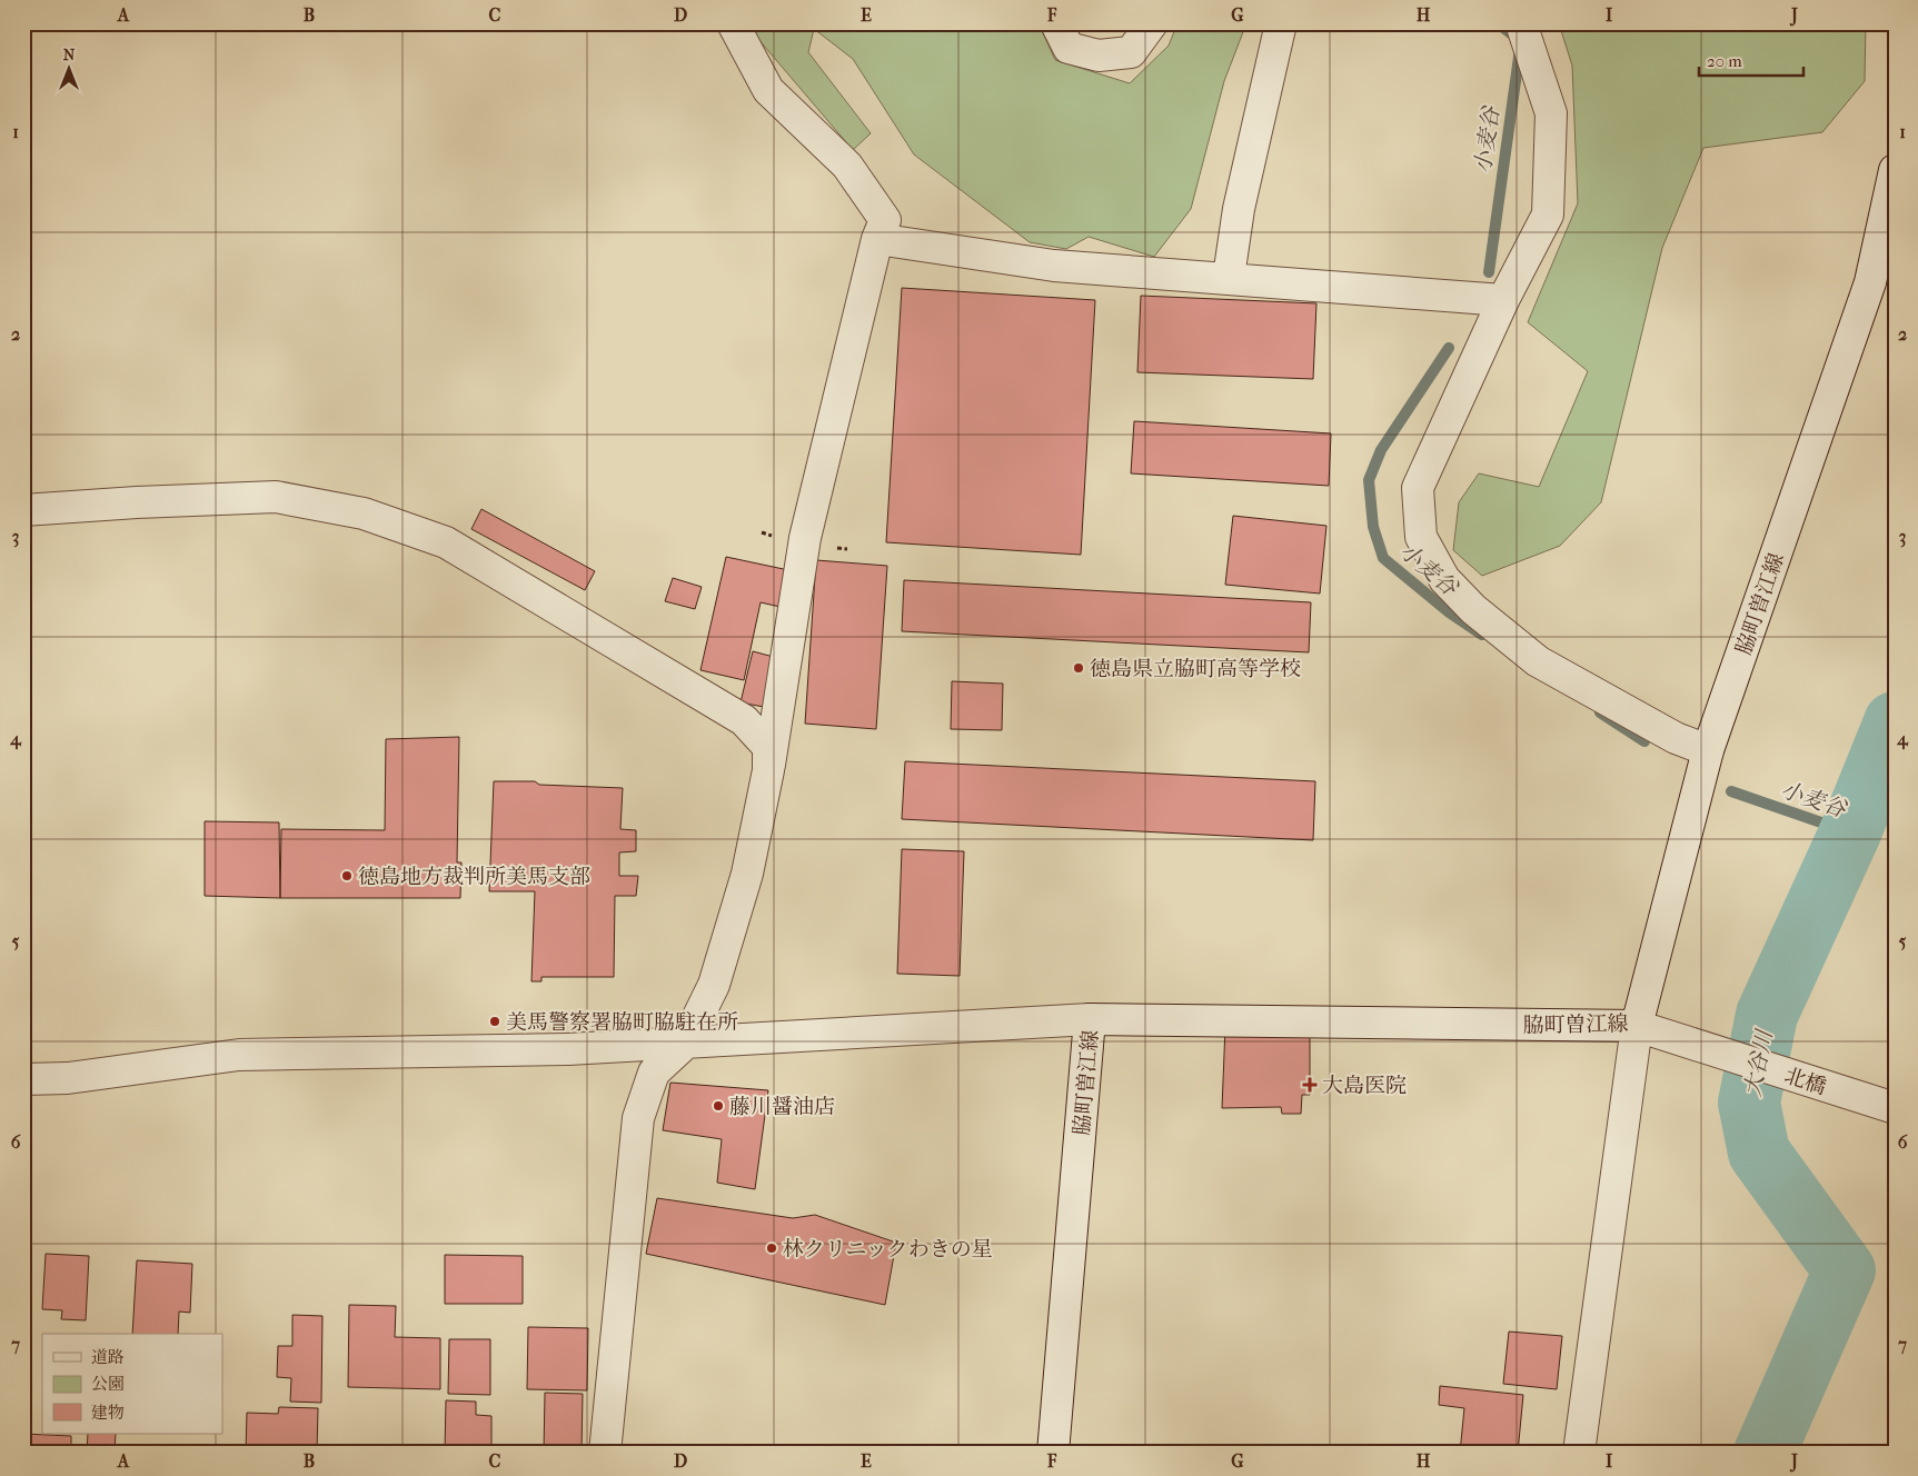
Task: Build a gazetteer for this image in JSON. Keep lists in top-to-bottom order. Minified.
{"streets":{"street":["脇町曽江線","北橋"]},"crossings":[["脇町曽江線","北橋"]],"water":["小麦谷","大谷川"],"places":{"other":["徳島県立脇町高等学校","徳島地方裁判所美馬支部","美馬警察署脇町脇駐在所","藤川醤油店","林クリニックわきの星"],"health":["大島医院"]},"legend":["道路","公園","建物"],"scale_bar":"20 m","north":"top","grid":{"columns":["A","B","C","D","E","F","G","H","I","J"],"rows":["1","2","3","4","5","6","7"]}}
